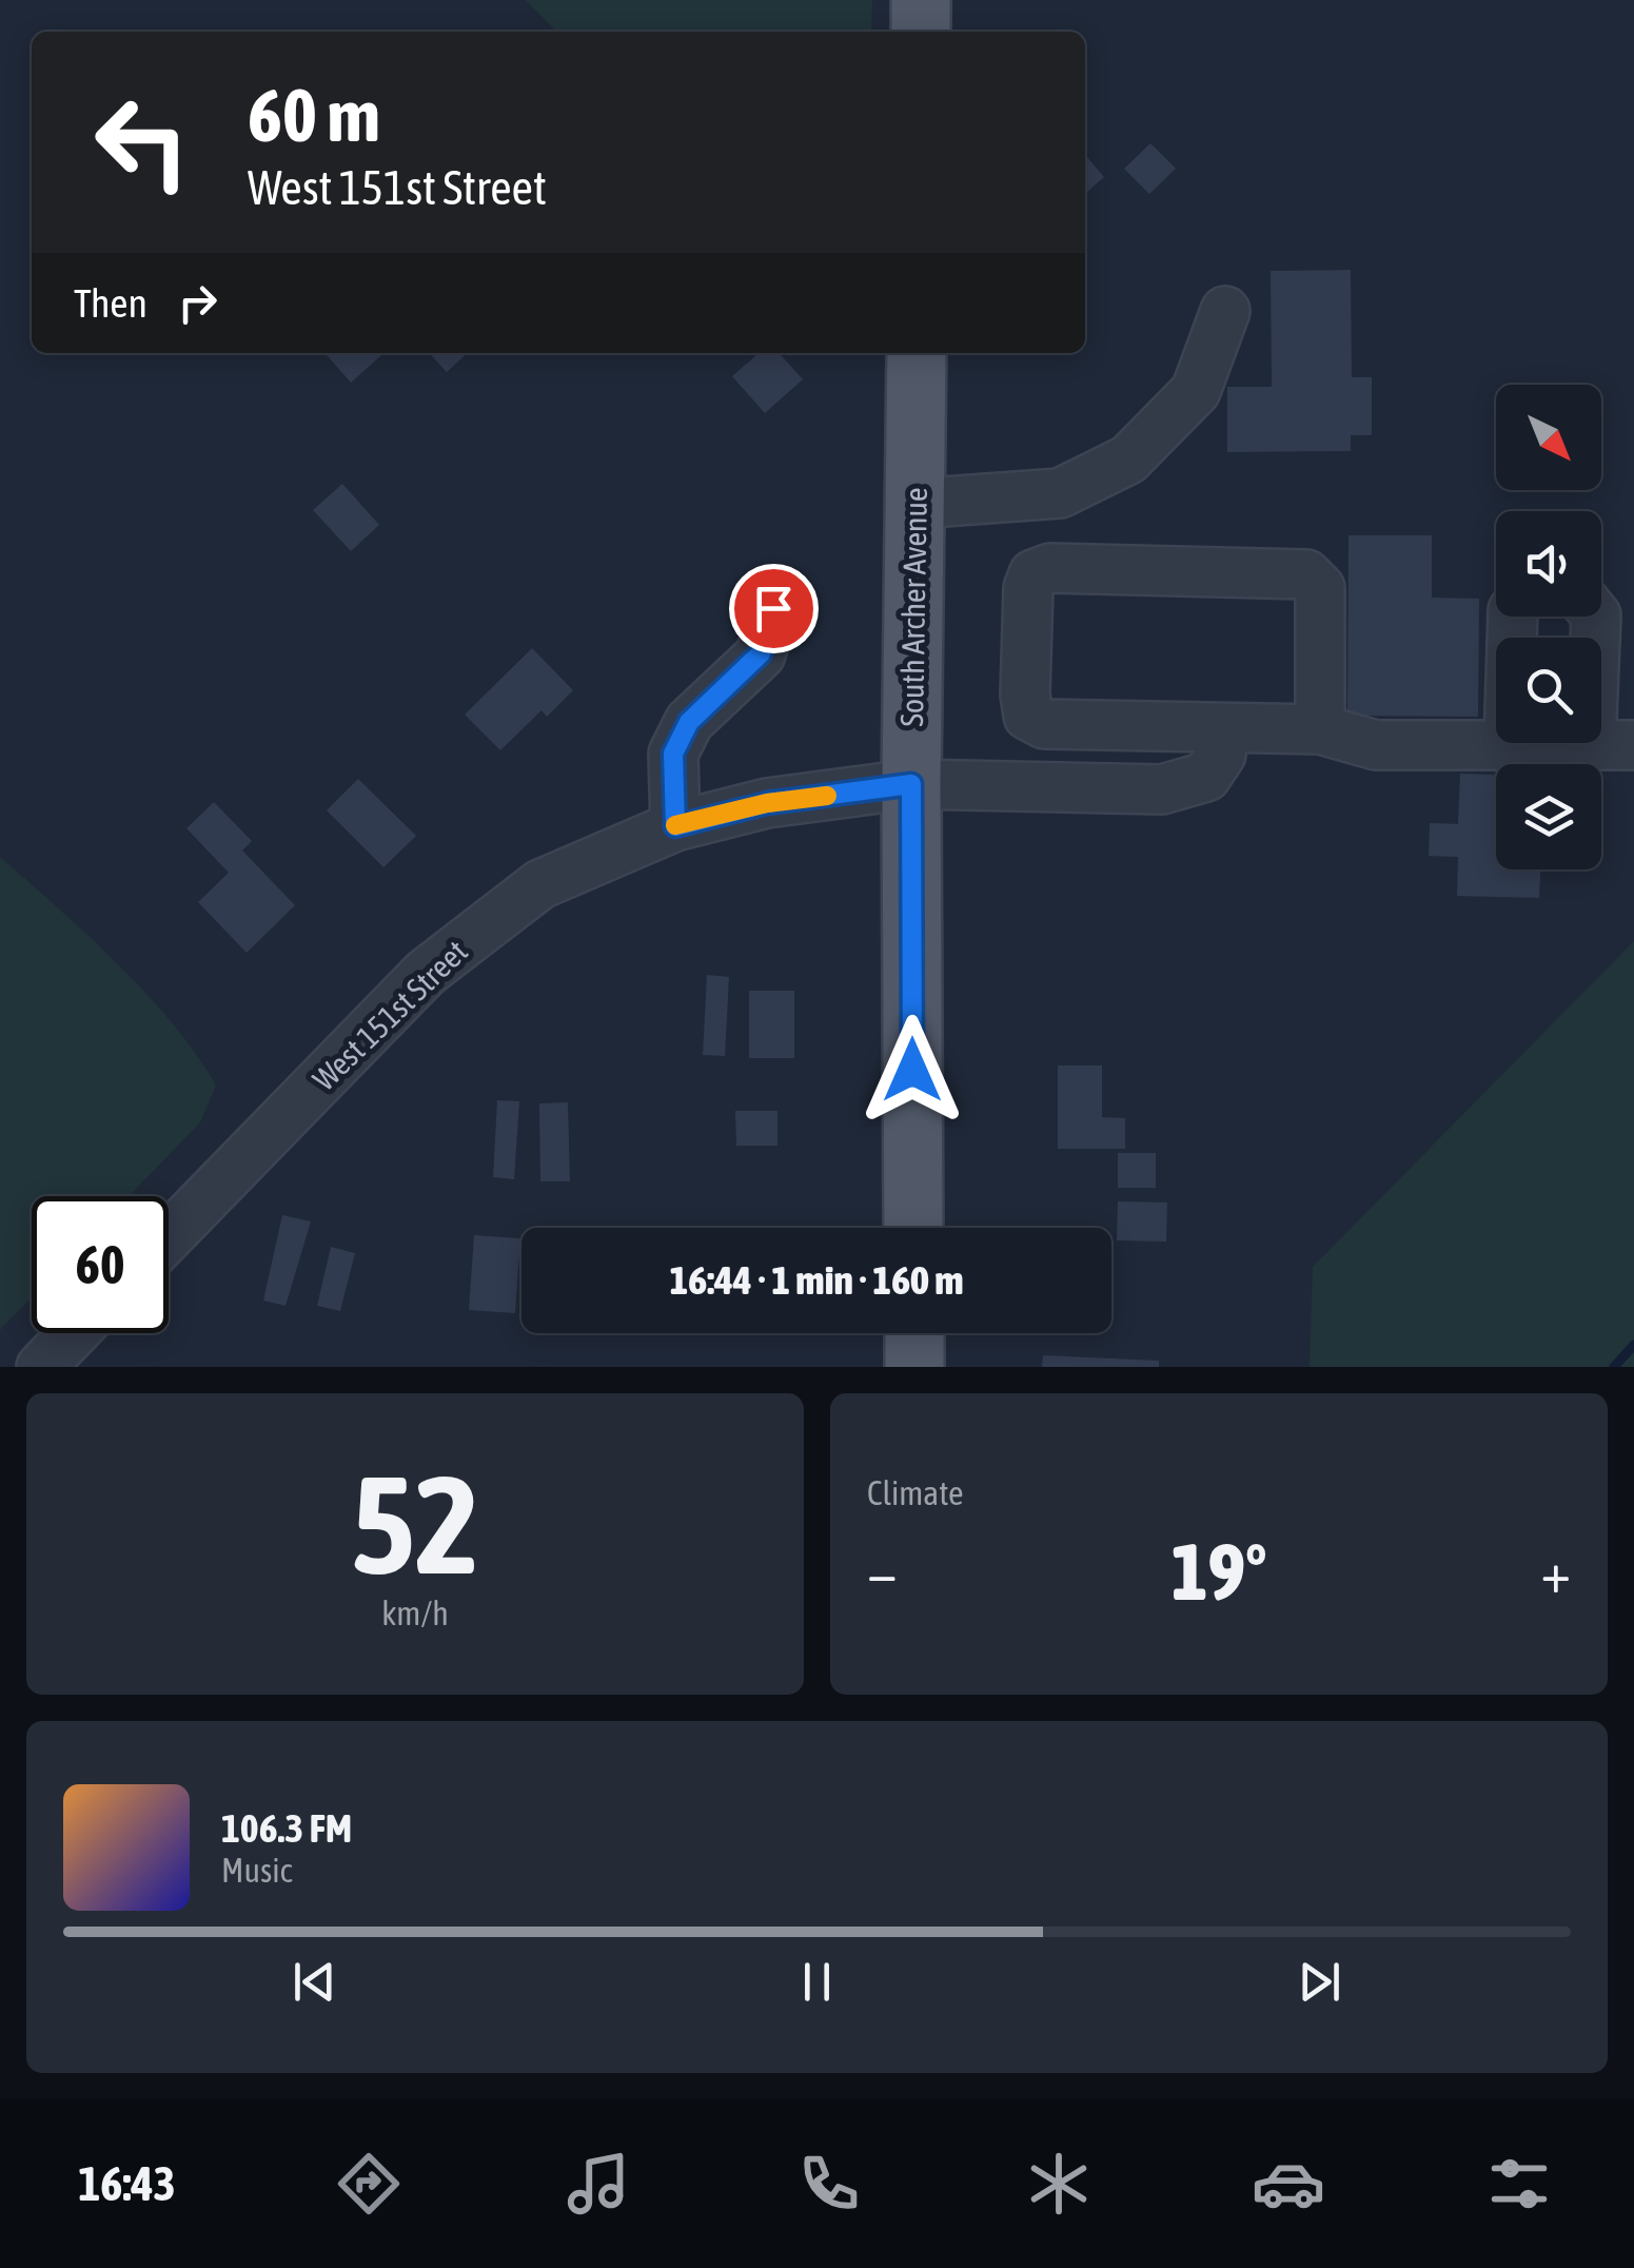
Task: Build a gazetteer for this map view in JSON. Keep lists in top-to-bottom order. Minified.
{"streets":{"main road":["South Archer Avenue"],"street":["West 151st Street"]},"crossings":[["South Archer Avenue","West 151st Street"]],"north":"bottom right","page":{"turn":["60 m","West 151st Street"],"then":"Then","limit":"60","trip":"16:44 · 1 min · 160 m","tile":[["52","km/h"],"Climate"],"heat":["−","19°","+"],"song":["106.3 FM","Music"],"tabs":"16:43"}}
